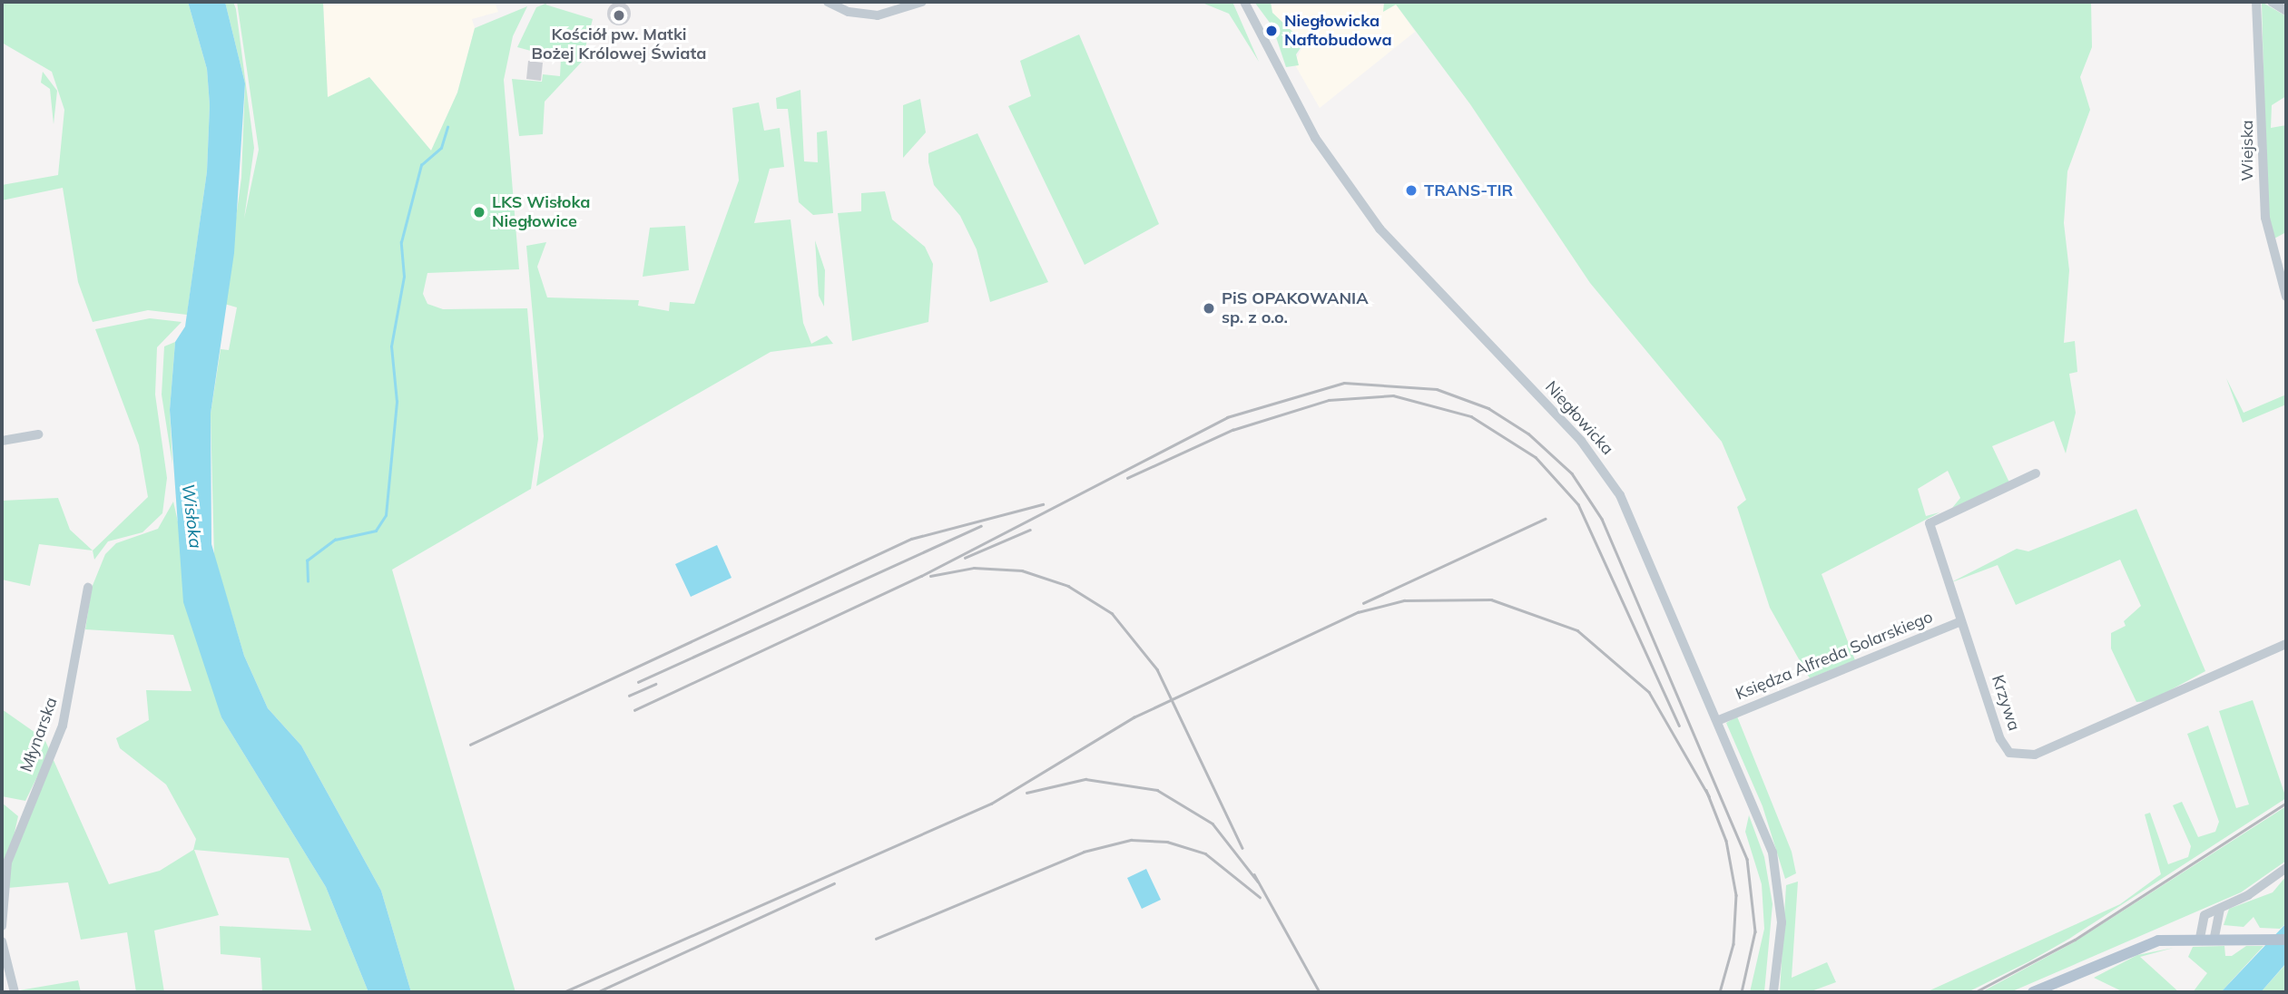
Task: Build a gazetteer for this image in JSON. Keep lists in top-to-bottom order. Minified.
{"streets":{"street":["Wiejska","Niegłowicka","Księdza Alfreda Solarskiego","Krzywa","Młynarska"]},"crossings":[["Niegłowicka","Księdza Alfreda Solarskiego"],["Księdza Alfreda Solarskiego","Krzywa"]],"water":["Wisłoka"],"places":["Kościół pw. Matki Bożej Królowej Świata","Niegłowicka Naftobudowa","TRANS-TIR","LKS Wisłoka Niegłowice","PiS OPAKOWANIA sp. z o.o."]}
